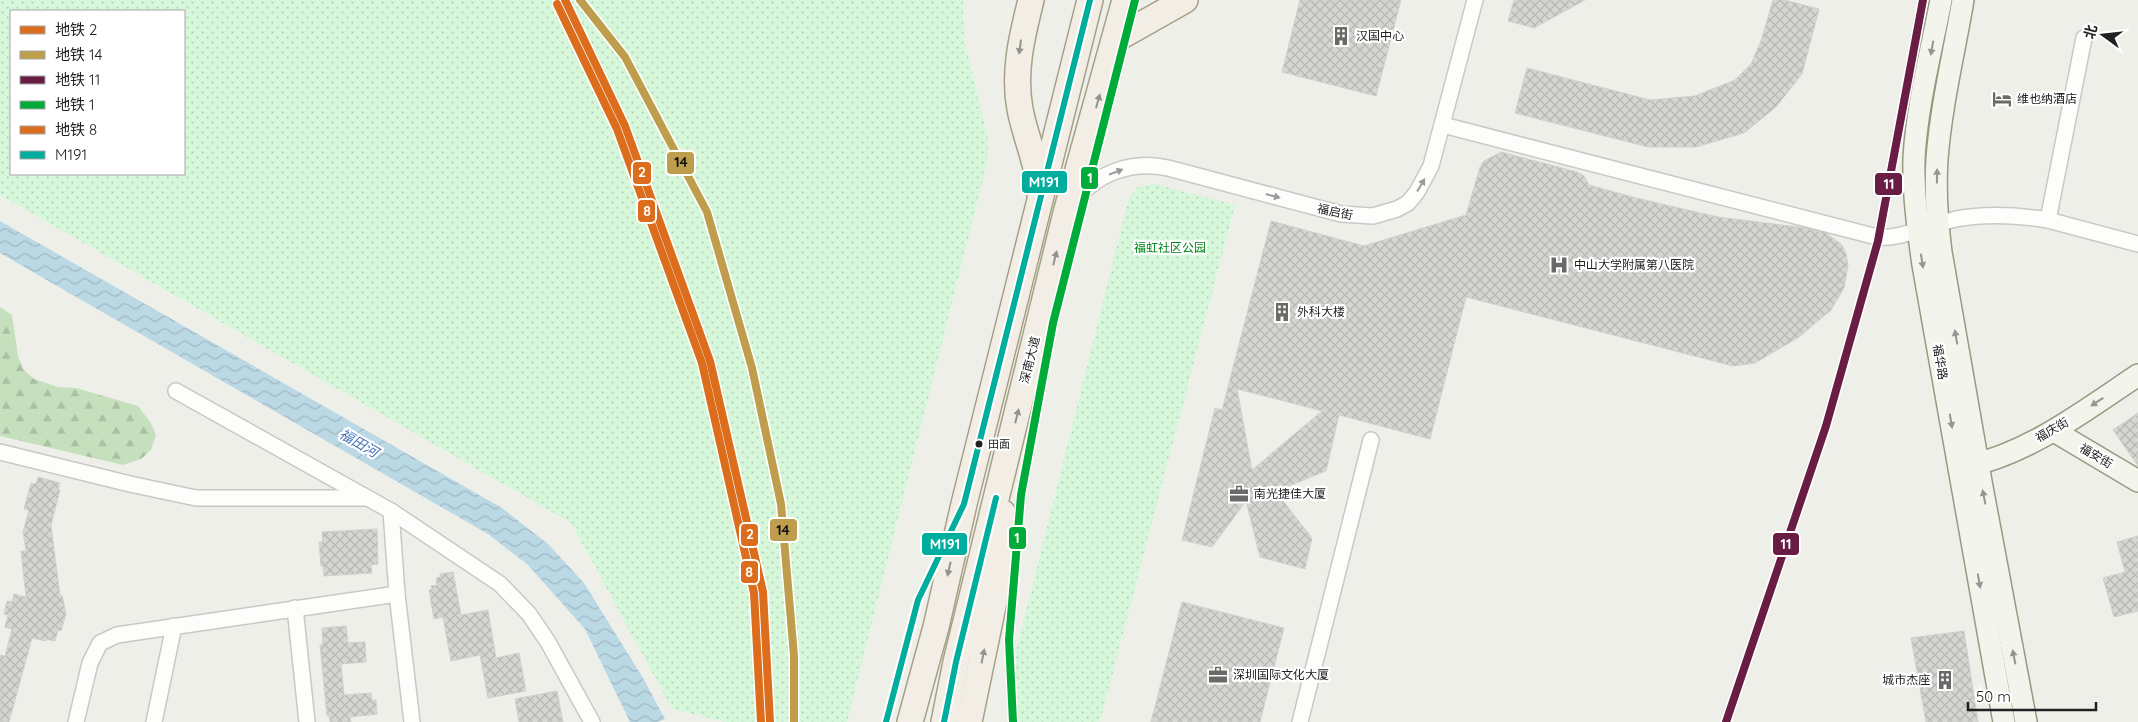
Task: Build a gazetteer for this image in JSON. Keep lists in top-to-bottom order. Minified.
{"streets":{"main road":["深南大道","福华路","福庆街","福安街"],"street":["福启街"]},"crossings":[["福启街","深南大道"],["福华路","福庆街"],["福庆街","福安街"]],"one_way":["福启街","福庆街"],"water":["福田河"],"parks":["福虹社区公园"],"places":{"building":["汉国中心","外科大楼","城市杰座"],"hotel":["维也纳酒店"],"hospital":["中山大学附属第八医院"],"other":["田面"],"office":["南光捷佳大厦","深圳国际文化大厦"]},"lines":["metro line 2","metro line 14","metro line 11","metro line 1","transit line M191","metro line 8"],"legend":["地铁 2","地铁 14","地铁 11","地铁 1","地铁 8","M191"],"scale_bar":"50 m","north":"left"}
